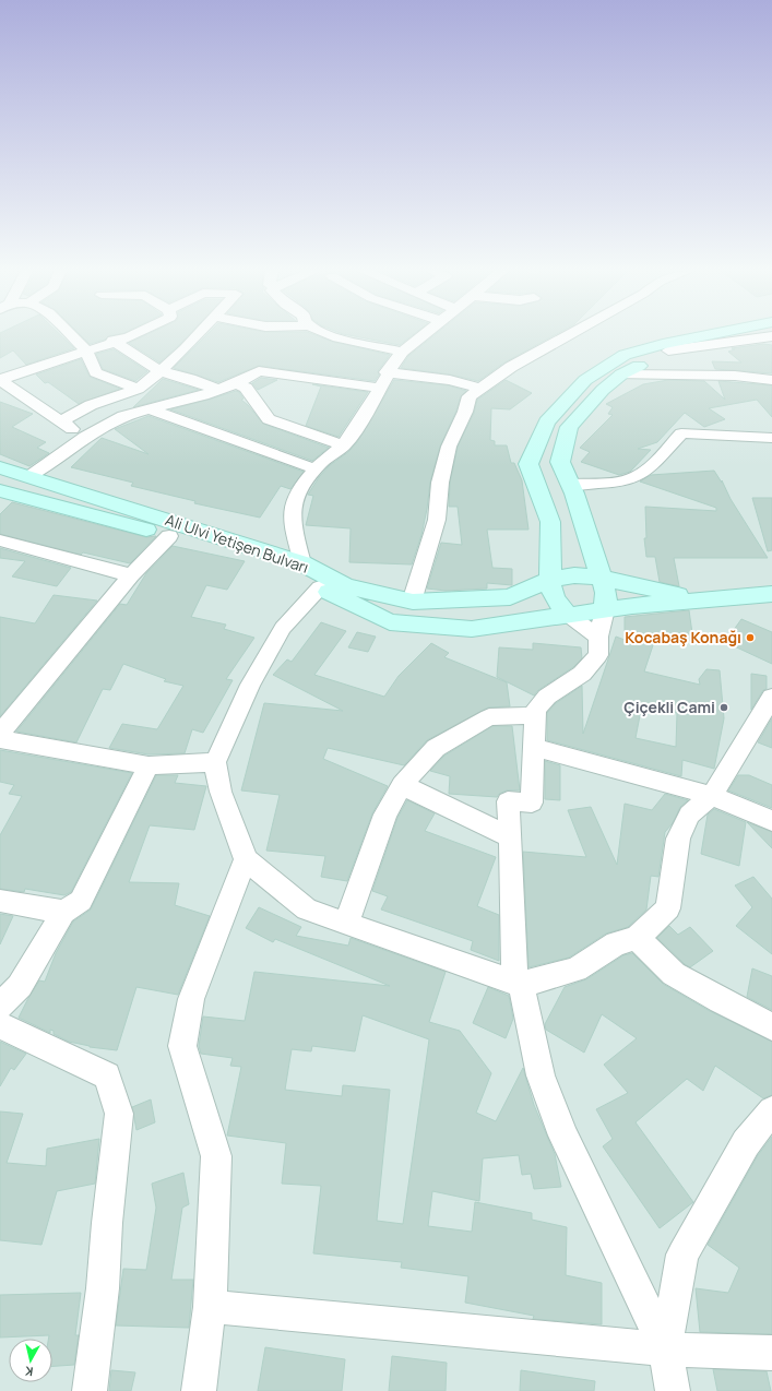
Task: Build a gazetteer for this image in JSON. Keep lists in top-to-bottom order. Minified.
{"streets":{"main road":["Ali Ulvi Yetişen Bulvarı"]},"places":["Kocabaş Konağı","Çiçekli Cami"],"north":"bottom"}
